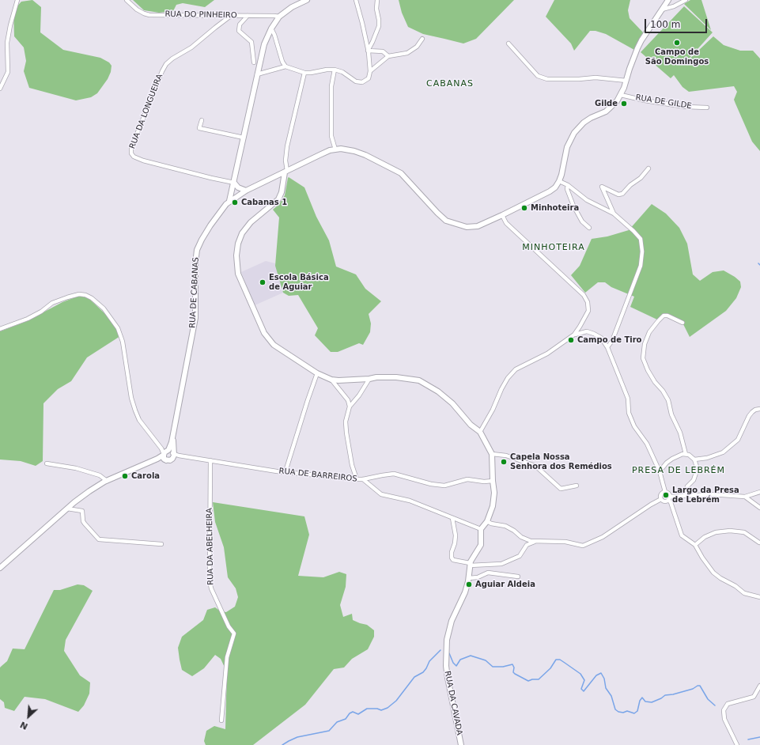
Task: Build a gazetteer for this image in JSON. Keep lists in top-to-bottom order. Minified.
{"streets":{"street":["RUA DO PINHEIRO","RUA DE GILDE","RUA DA LONGUEIRA","RUA DE CABANAS","RUA DE BARREIROS","RUA DA ABELHEIRA","RUA DA CAVADA"]},"crossings":[["RUA DO PINHEIRO","RUA DA LONGUEIRA"],["RUA DE CABANAS","RUA DE BARREIROS"],["RUA DE BARREIROS","RUA DA ABELHEIRA"]],"districts":["CABANAS","MINHOTEIRA","PRESA DE LEBRÉM"],"places":["Campo de São Domingos","Gilde","Cabanas 1","Minhoteira","Escola Básica de Aguiar","Campo de Tiro","Capela Nossa Senhora dos Remédios","Carola","Largo da Presa de Lebrém","Aguiar Aldeia"],"scale_bar":"100 m","north":"bottom left"}
